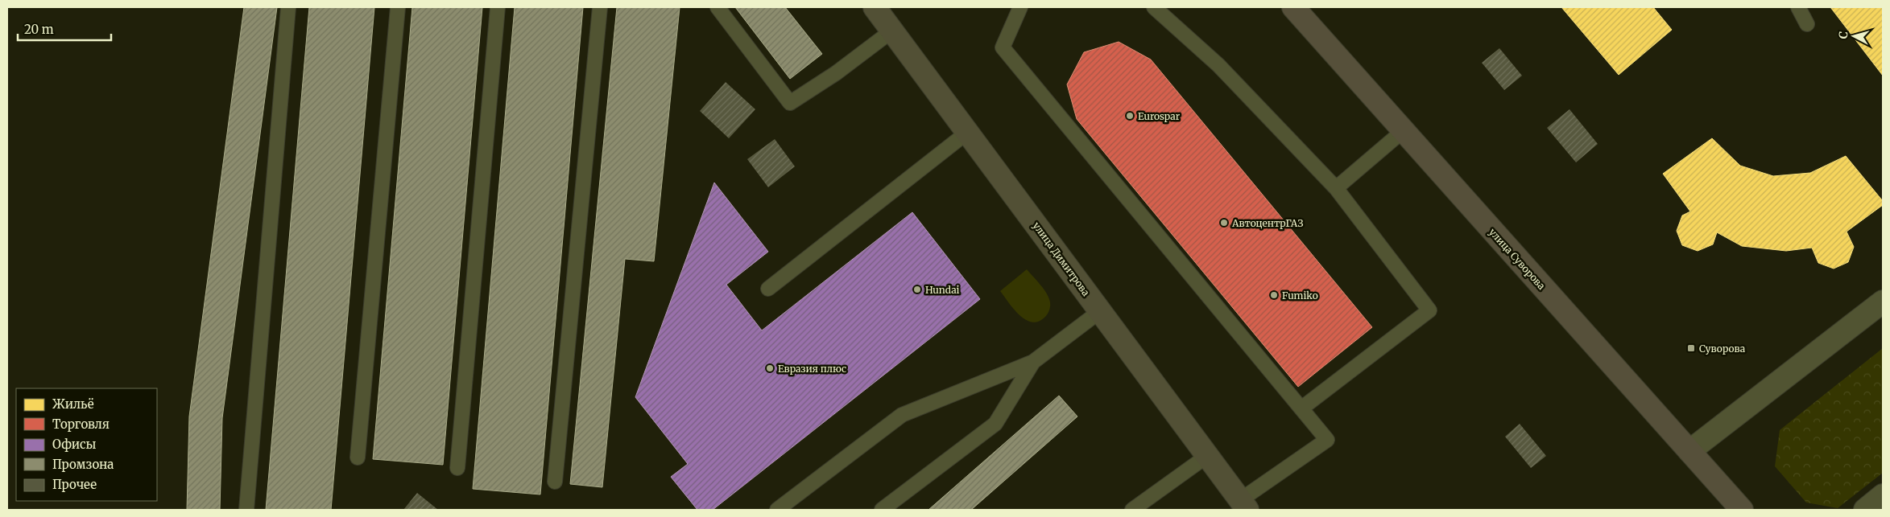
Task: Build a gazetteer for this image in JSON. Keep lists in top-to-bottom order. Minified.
{"streets":{"main road":["улица Димитрова","улица Суворова"]},"places":{"other":["Eurospar","АвтоцентрГАЗ","Hundai","Fumiko","Евразия плюс"],"transit":["Суворова"]},"legend":["Жильё","Торговля","Офисы","Промзона","Прочее"],"scale_bar":"20 m","north":"left"}
